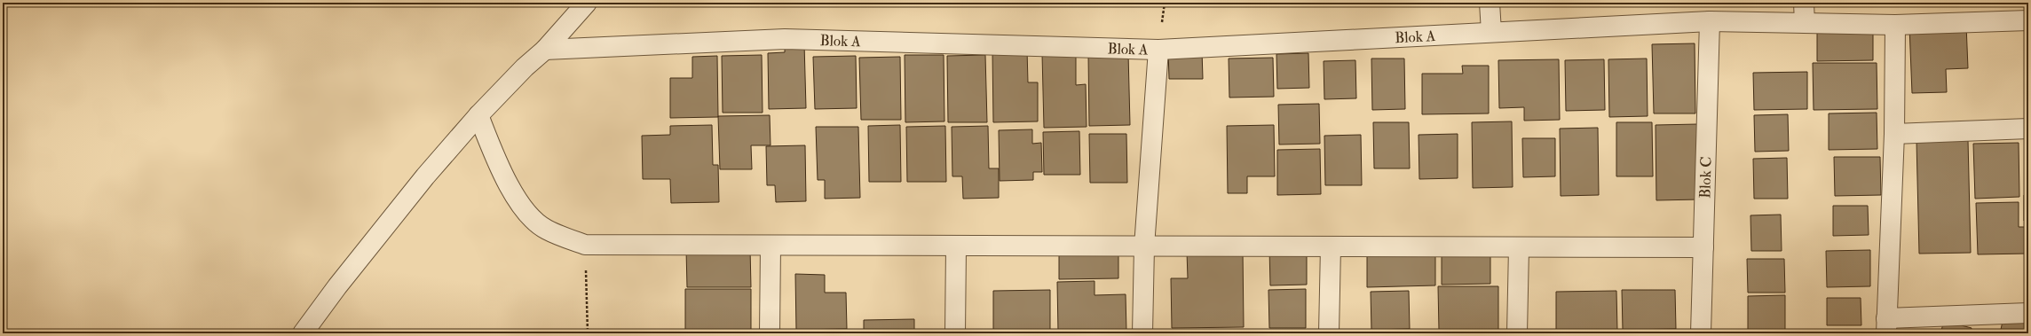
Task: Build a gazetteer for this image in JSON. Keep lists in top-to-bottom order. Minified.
{"streets":{"street":["Blok A","Blok C"]},"crossings":[["Blok A","Blok C"]]}
